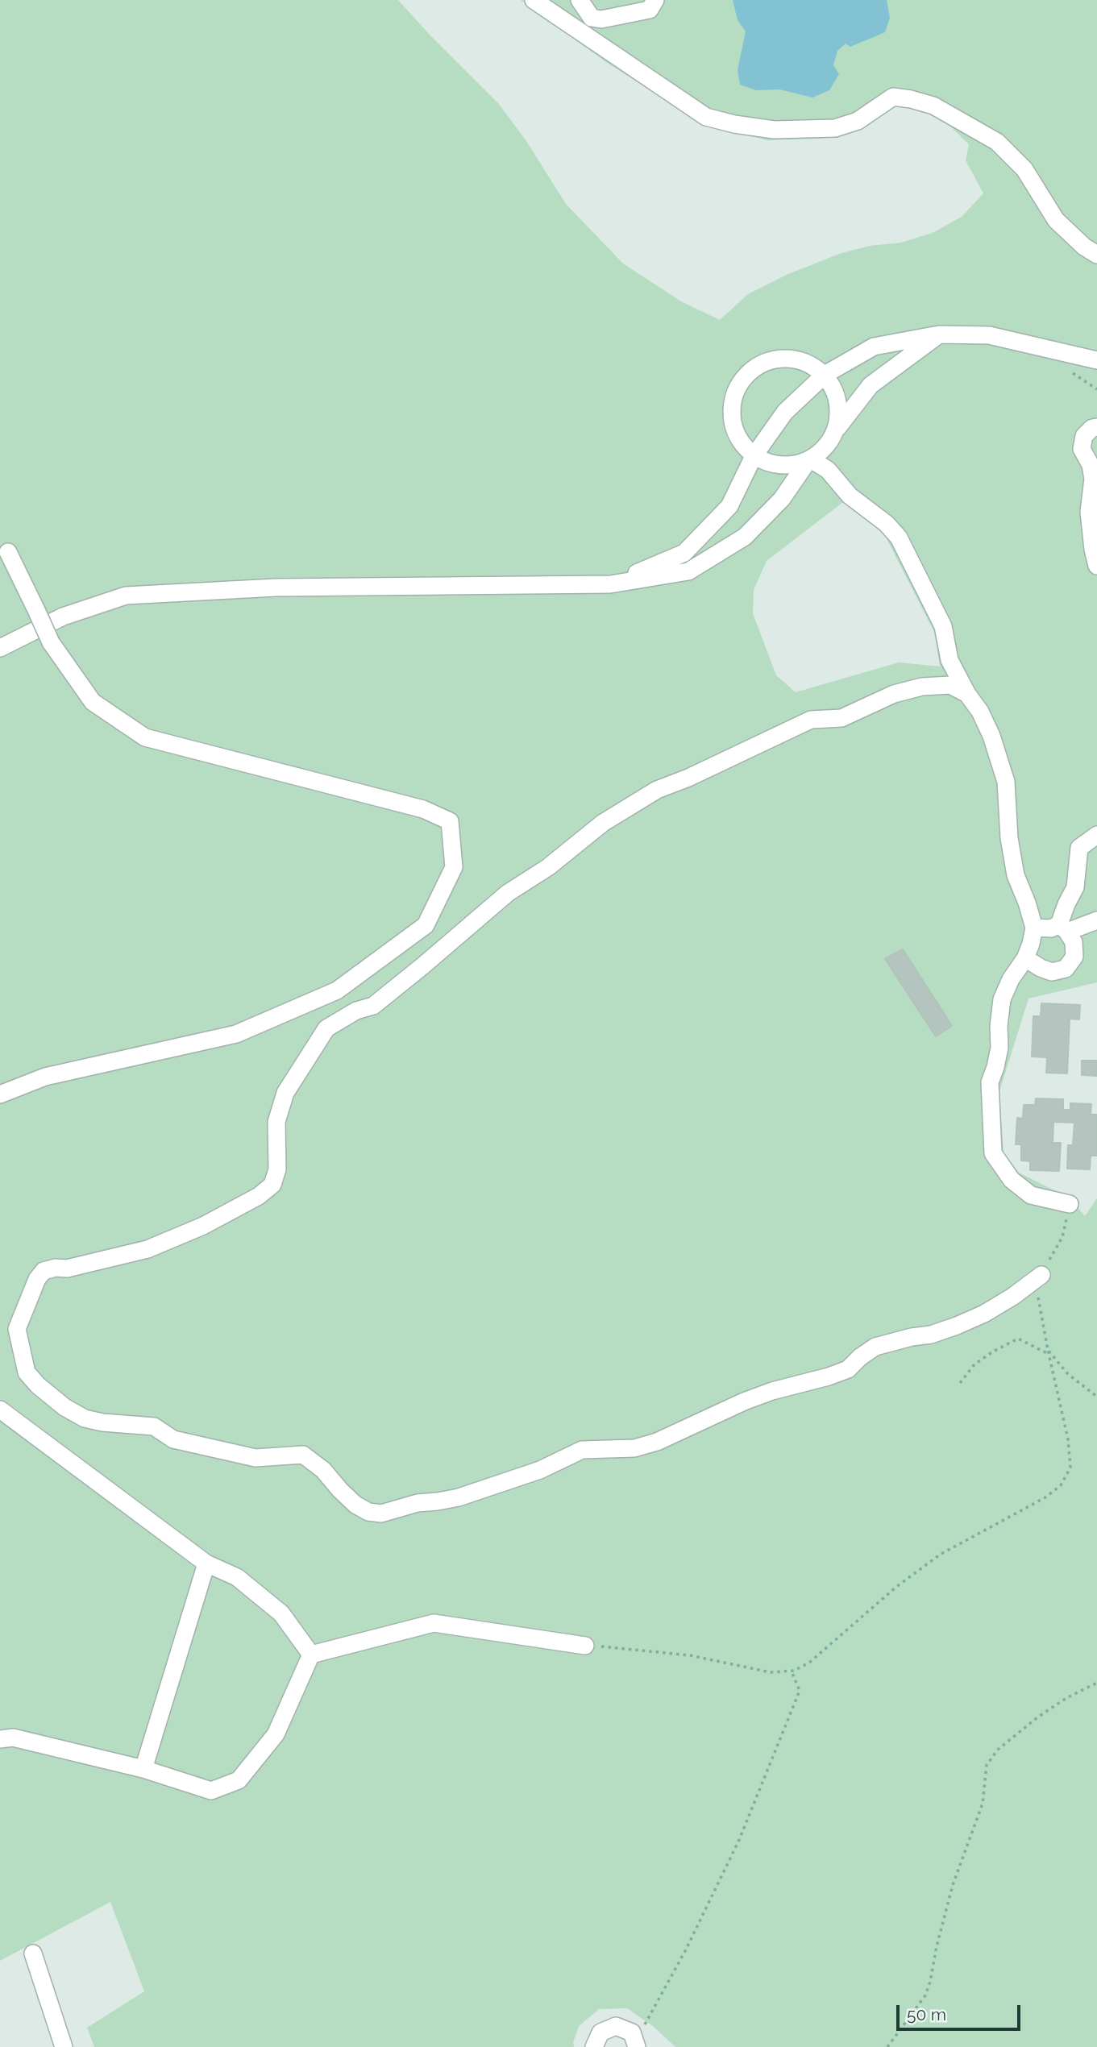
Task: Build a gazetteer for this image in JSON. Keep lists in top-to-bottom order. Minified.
{"scale_bar":"50 m"}
